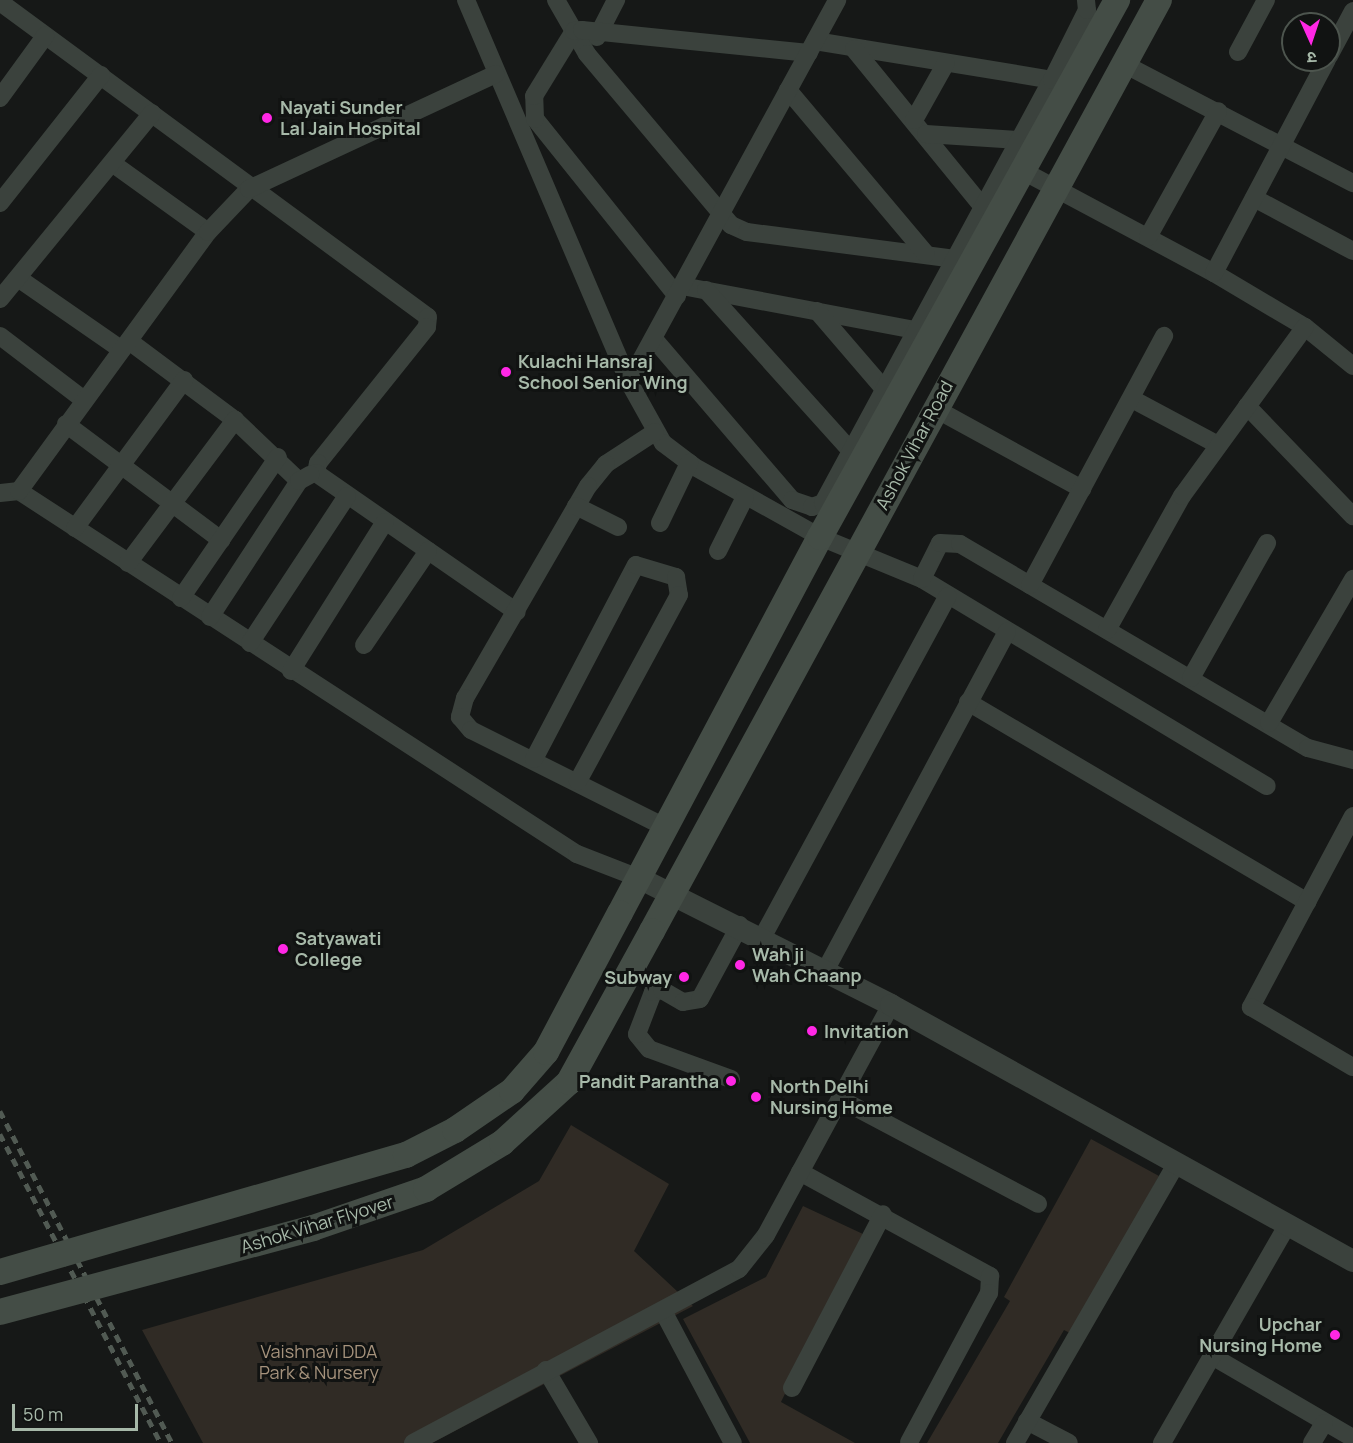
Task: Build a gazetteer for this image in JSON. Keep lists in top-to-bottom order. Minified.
{"streets":{"main road":["Ashok Vihar Road","Ashok Vihar Flyover"]},"crossings":[["Ashok Vihar Road","Ashok Vihar Flyover"]],"parks":["Vaishnavi DDA Park & Nursery"],"places":["Nayati Sunder Lal Jain Hospital","Kulachi Hansraj School Senior Wing","Satyawati College","Wah ji Wah Chaanp","Subway","Invitation","Pandit Parantha","North Delhi Nursing Home","Upchar Nursing Home"],"scale_bar":"50 m","north":"bottom"}
